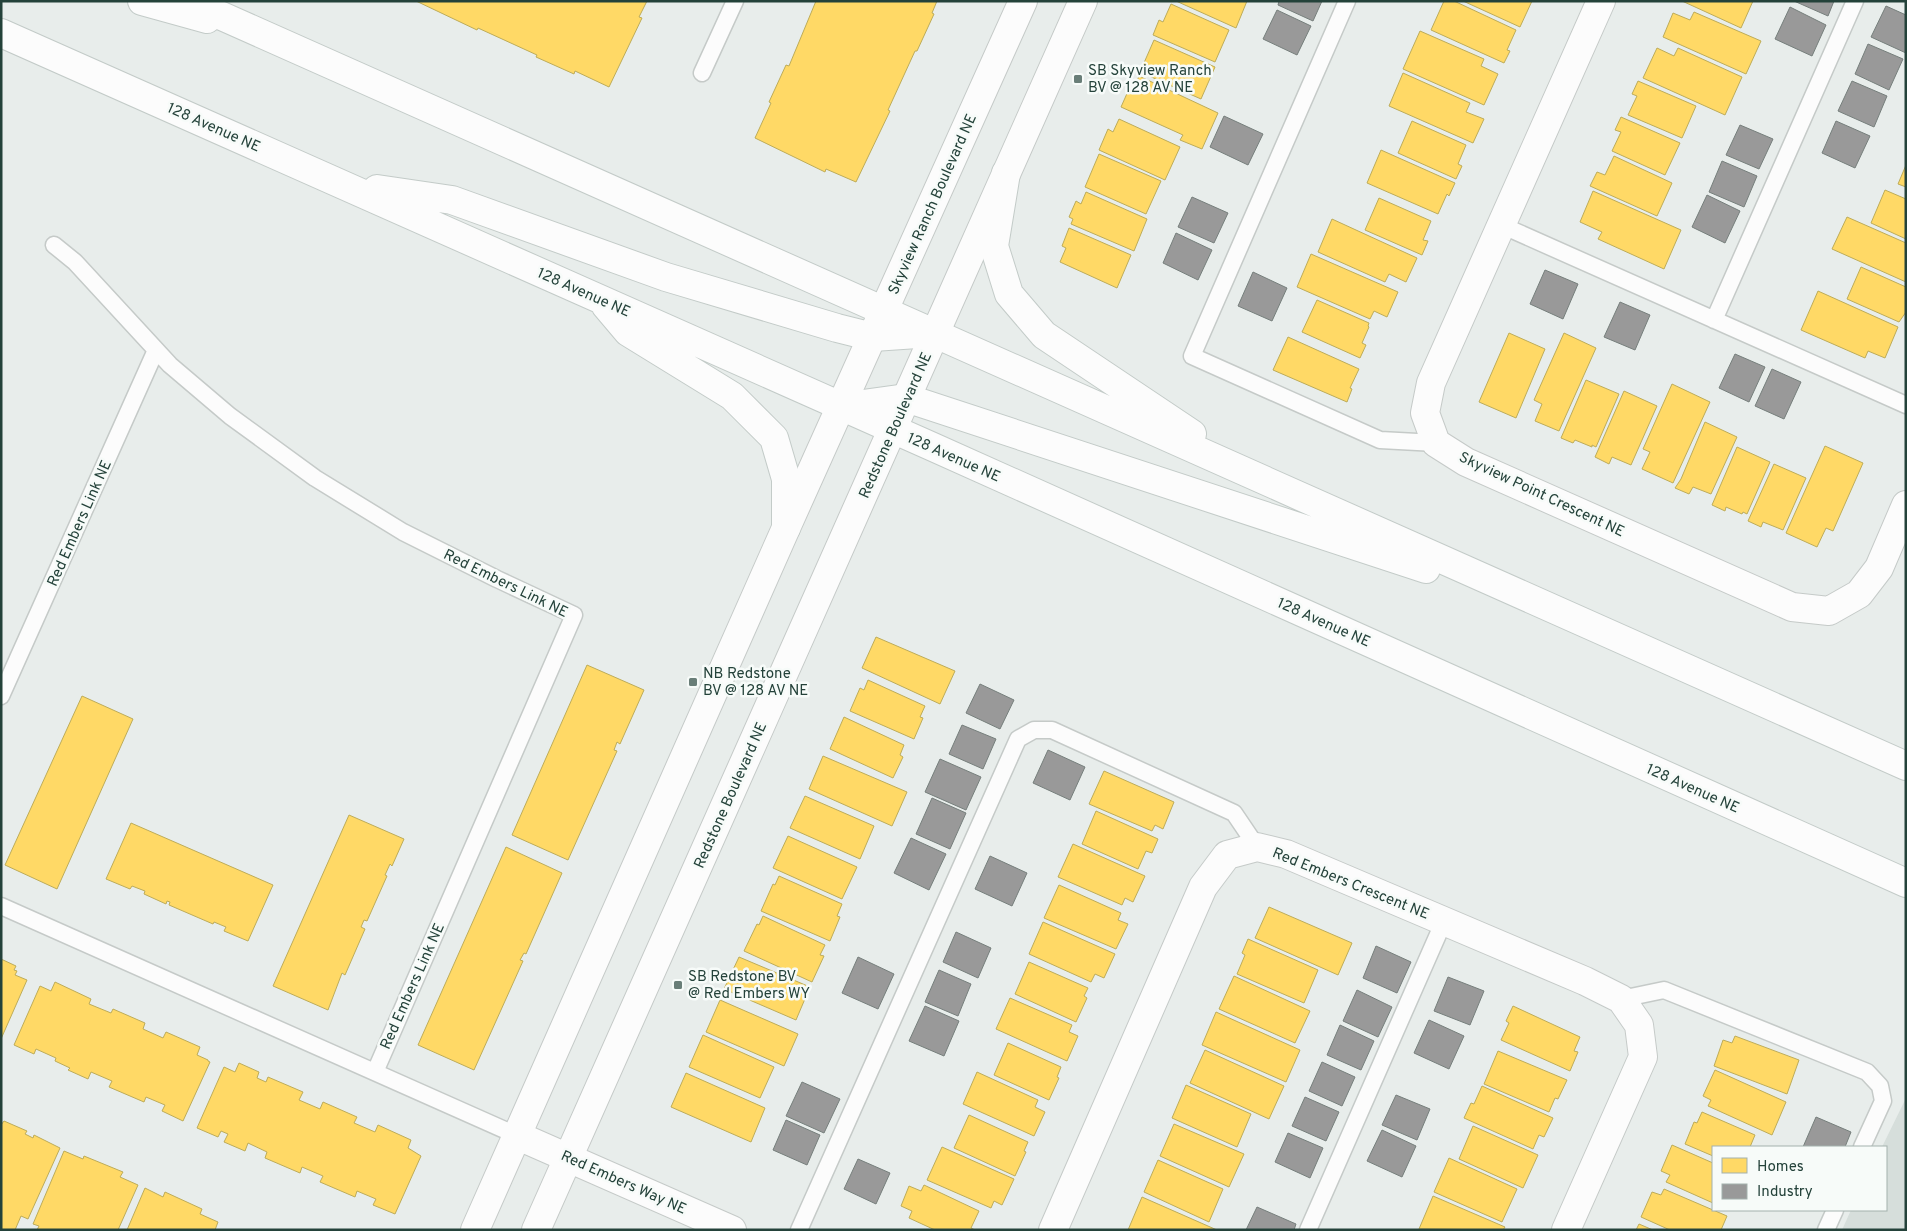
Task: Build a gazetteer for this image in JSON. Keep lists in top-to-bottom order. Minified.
{"streets":{"main road":["128 Avenue NE","Skyview Ranch Boulevard NE","Redstone Boulevard NE","Skyview Point Crescent NE","Red Embers Crescent NE","Red Embers Way NE"],"lane":["Red Embers Link NE"]},"crossings":[["128 Avenue NE","Skyview Ranch Boulevard NE"],["128 Avenue NE","Redstone Boulevard NE"],["Redstone Boulevard NE","Red Embers Way NE"]],"places":{"transit":["SB Skyview Ranch BV @ 128 AV NE","NB Redstone BV @ 128 AV NE","SB Redstone BV @ Red Embers WY"]},"legend":["Homes","Industry"]}
